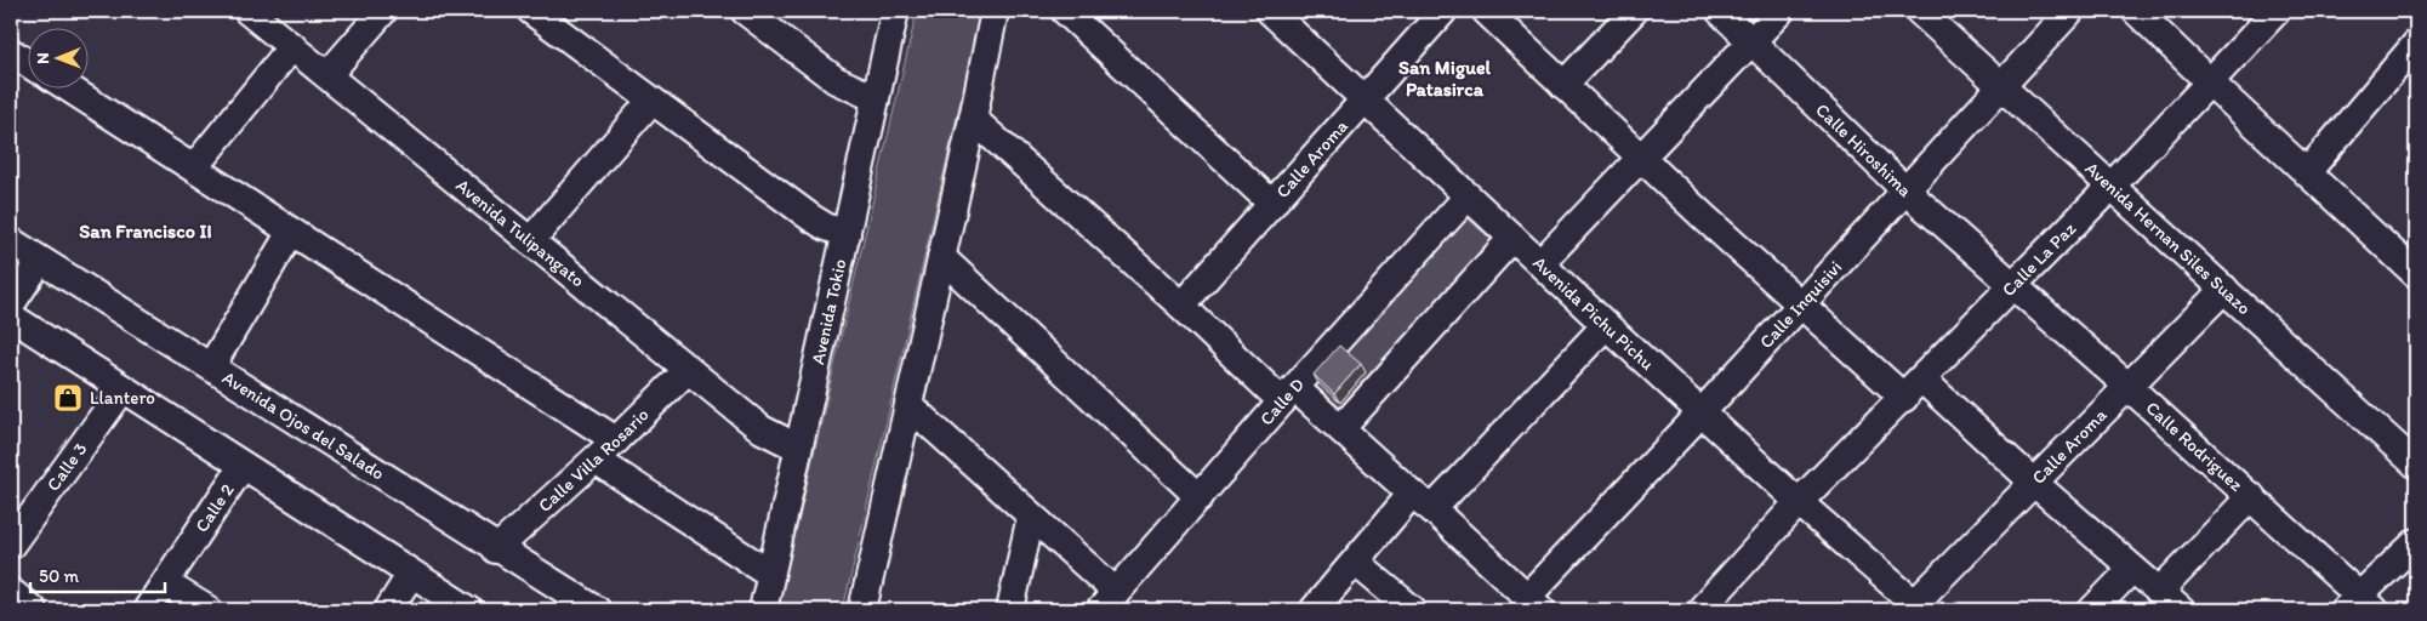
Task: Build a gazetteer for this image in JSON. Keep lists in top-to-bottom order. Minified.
{"streets":{"street":["Calle Hiroshima","Calle Aroma","Avenida Tulipangato","Avenida Hernan Siles Suazo","Calle La Paz","Calle Inquisivi","Avenida Tokio","Avenida Pichu Pichu","Calle D","Avenida Ojos del Salado","Calle Rodriguez","Calle Villa Rosario","Calle 3","Calle 2"]},"crossings":[["Calle Hiroshima","Calle La Paz"],["Calle Hiroshima","Calle Inquisivi"],["Calle Hiroshima","Calle Rodriguez"],["Calle Aroma","Avenida Hernan Siles Suazo"],["Calle Aroma","Avenida Pichu Pichu"],["Calle Aroma","Calle Rodriguez"],["Avenida Tulipangato","Avenida Tokio"],["Avenida Tulipangato","Calle Villa Rosario"],["Avenida Hernan Siles Suazo","Calle La Paz"],["Avenida Hernan Siles Suazo","Calle Inquisivi"],["Calle La Paz","Avenida Pichu Pichu"],["Calle La Paz","Calle Rodriguez"],["Calle Inquisivi","Avenida Pichu Pichu"],["Avenida Pichu Pichu","Calle D"],["Avenida Ojos del Salado","Calle Villa Rosario"]],"districts":["San Miguel Patasirca","San Francisco II"],"places":{"shop":["Llantero"]},"scale_bar":"50 m","north":"left"}
